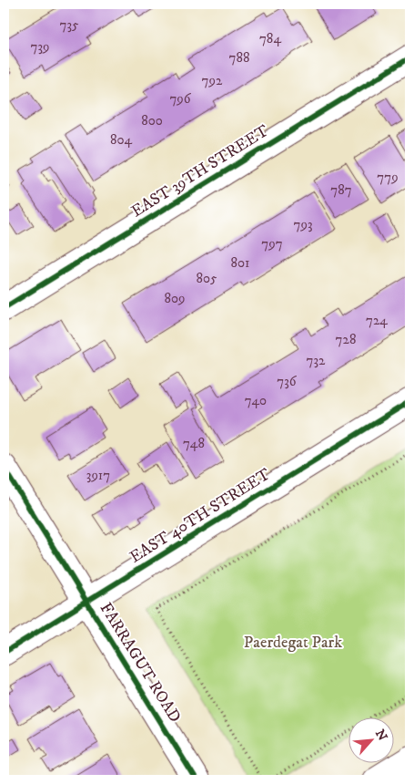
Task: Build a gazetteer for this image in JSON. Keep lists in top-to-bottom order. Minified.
{"streets":{"street":["EAST 39TH STREET","EAST 40TH STREET","FARRAGUT ROAD"]},"crossings":[["EAST 40TH STREET","FARRAGUT ROAD"]],"parks":["Paerdegat Park"],"house_numbers":["735","784","739","788","792","796","800","804","779","787","793","797","801","805","809","724","728","732","736","740","748","3917"],"north":"top right"}
